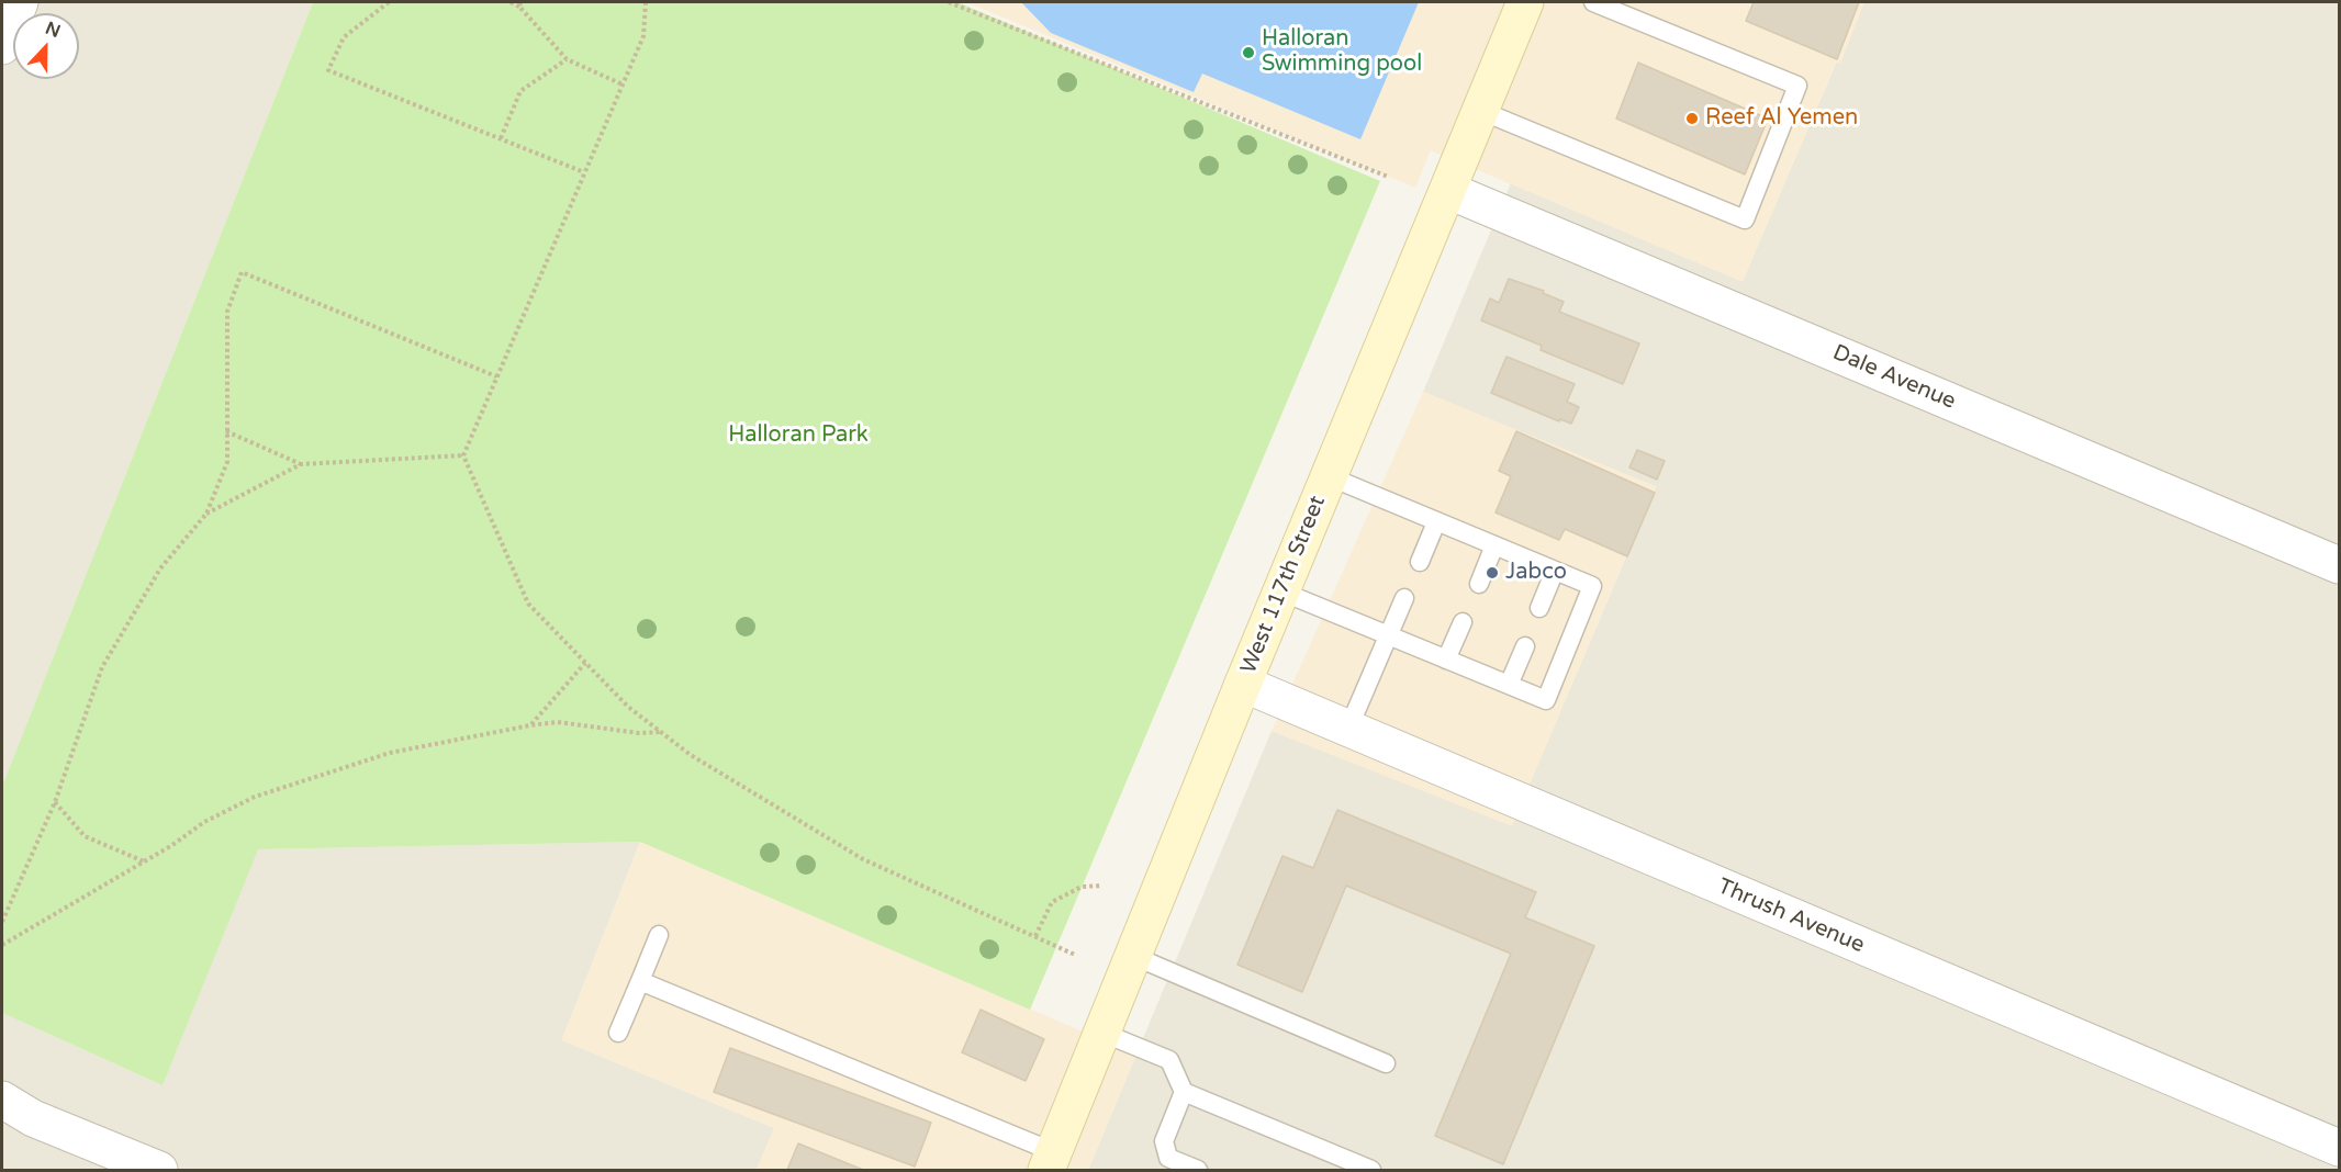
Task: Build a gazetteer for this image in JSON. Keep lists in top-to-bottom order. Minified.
{"streets":{"main road":["West 117th Street"],"street":["Dale Avenue","Thrush Avenue"]},"crossings":[["Dale Avenue","West 117th Street"],["West 117th Street","Thrush Avenue"]],"parks":["Halloran Park"],"places":["Halloran Swimming pool","Reef Al Yemen","Jabco"],"north":"top"}
